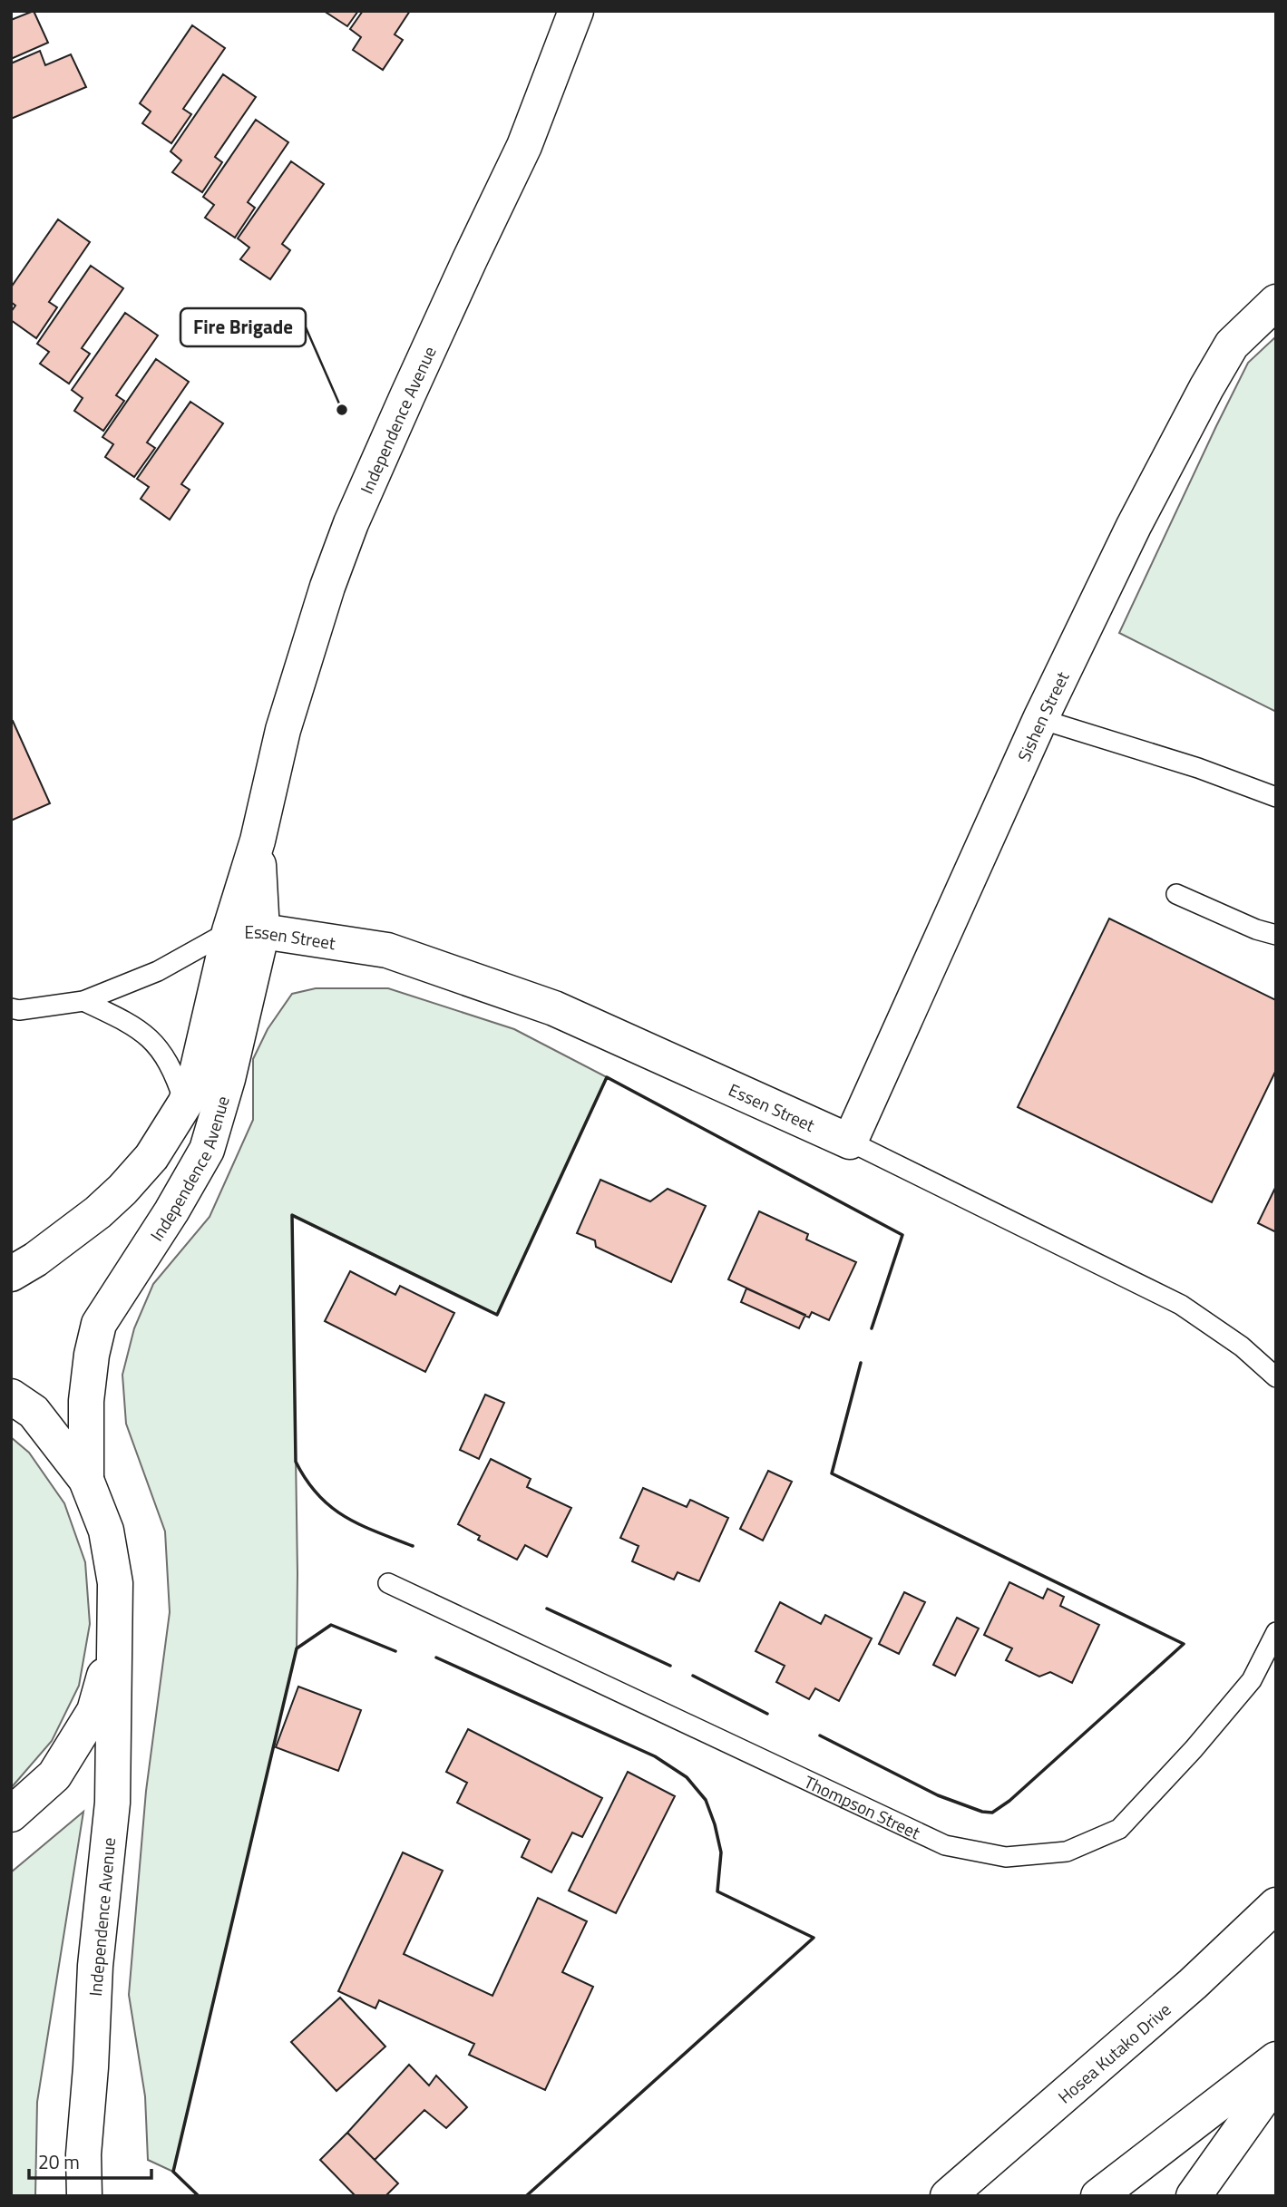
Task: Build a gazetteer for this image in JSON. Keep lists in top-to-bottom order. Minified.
{"streets":{"main road":["Independence Avenue","Sishen Street","Essen Street","Hosea Kutako Drive"],"lane":["Thompson Street"]},"crossings":[["Independence Avenue","Essen Street"],["Sishen Street","Essen Street"]],"places":["Fire Brigade"],"scale_bar":"20 m"}
